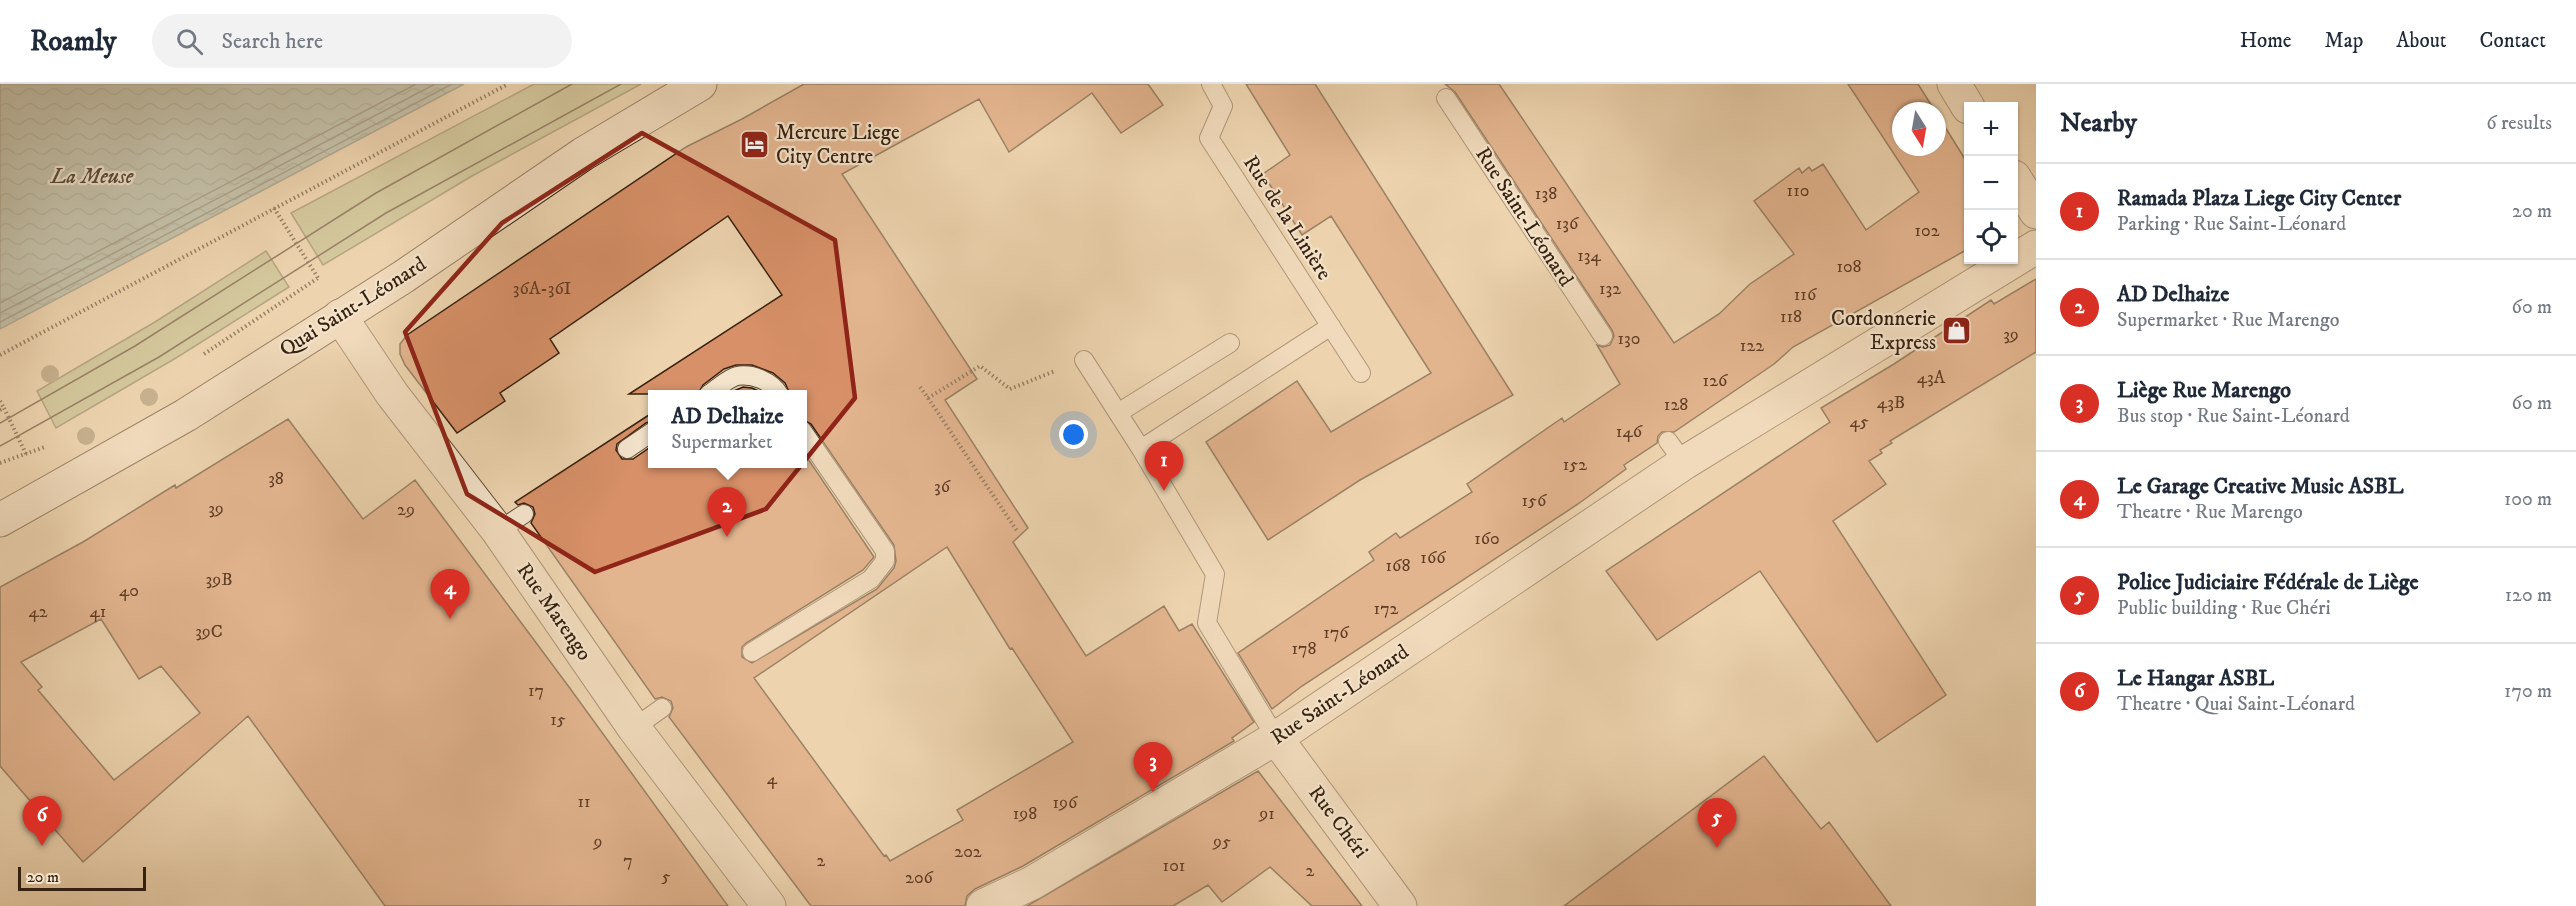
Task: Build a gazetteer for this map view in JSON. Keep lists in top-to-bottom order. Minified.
{"streets":{"street":["Rue Saint-Léonard","Quai Saint-Léonard","Rue Marengo","Rue Chéri"],"lane":["Rue de la Linière"]},"crossings":[["Rue Saint-Léonard","Rue Chéri"],["Quai Saint-Léonard","Rue Marengo"]],"water":["La Meuse"],"places":{"hotel":["Mercure Liege City Centre"],"shop":["Cordonnerie Express"]},"house_numbers":["110","138","136","102","134","108","36A-36I","132","116","118","39","130","122","43A","126","43B","128","45","146","152","38","36","156","39","29","160","166","168","39B","40","172","42","41","39C","176","178","17","15","4","11","196","198","91","9","95","202","7","2","101","2","5","206"],"scale_bar":"20 m","north":"bottom","page":{"header":"Roamly","search":"Search here","nav":["Home","Map","About","Contact"],"heading":["Nearby","6 results"],"map_buttons":["+","−"],"list":[{"mark":"1","name":"Ramada Plaza Liege City Center","note":"Parking · Rue Saint-Léonard","value":"20 m"},{"mark":"2","name":"AD Delhaize","note":"Supermarket · Rue Marengo","value":"60 m"},{"mark":"3","name":"Liège Rue Marengo","note":"Bus stop · Rue Saint-Léonard","value":"60 m"},{"mark":"4","name":"Le Garage Creative Music ASBL","note":"Theatre · Rue Marengo","value":"100 m"},{"mark":"5","name":"Police Judiciaire Fédérale de Liège","note":"Public building · Rue Chéri","value":"120 m"},{"mark":"6","name":"Le Hangar ASBL","note":"Theatre · Quai Saint-Léonard","value":"170 m"}],"popup":["AD Delhaize","Supermarket"],"pins":["1","2","4","3","6","5"],"scale":"20 m"}}
